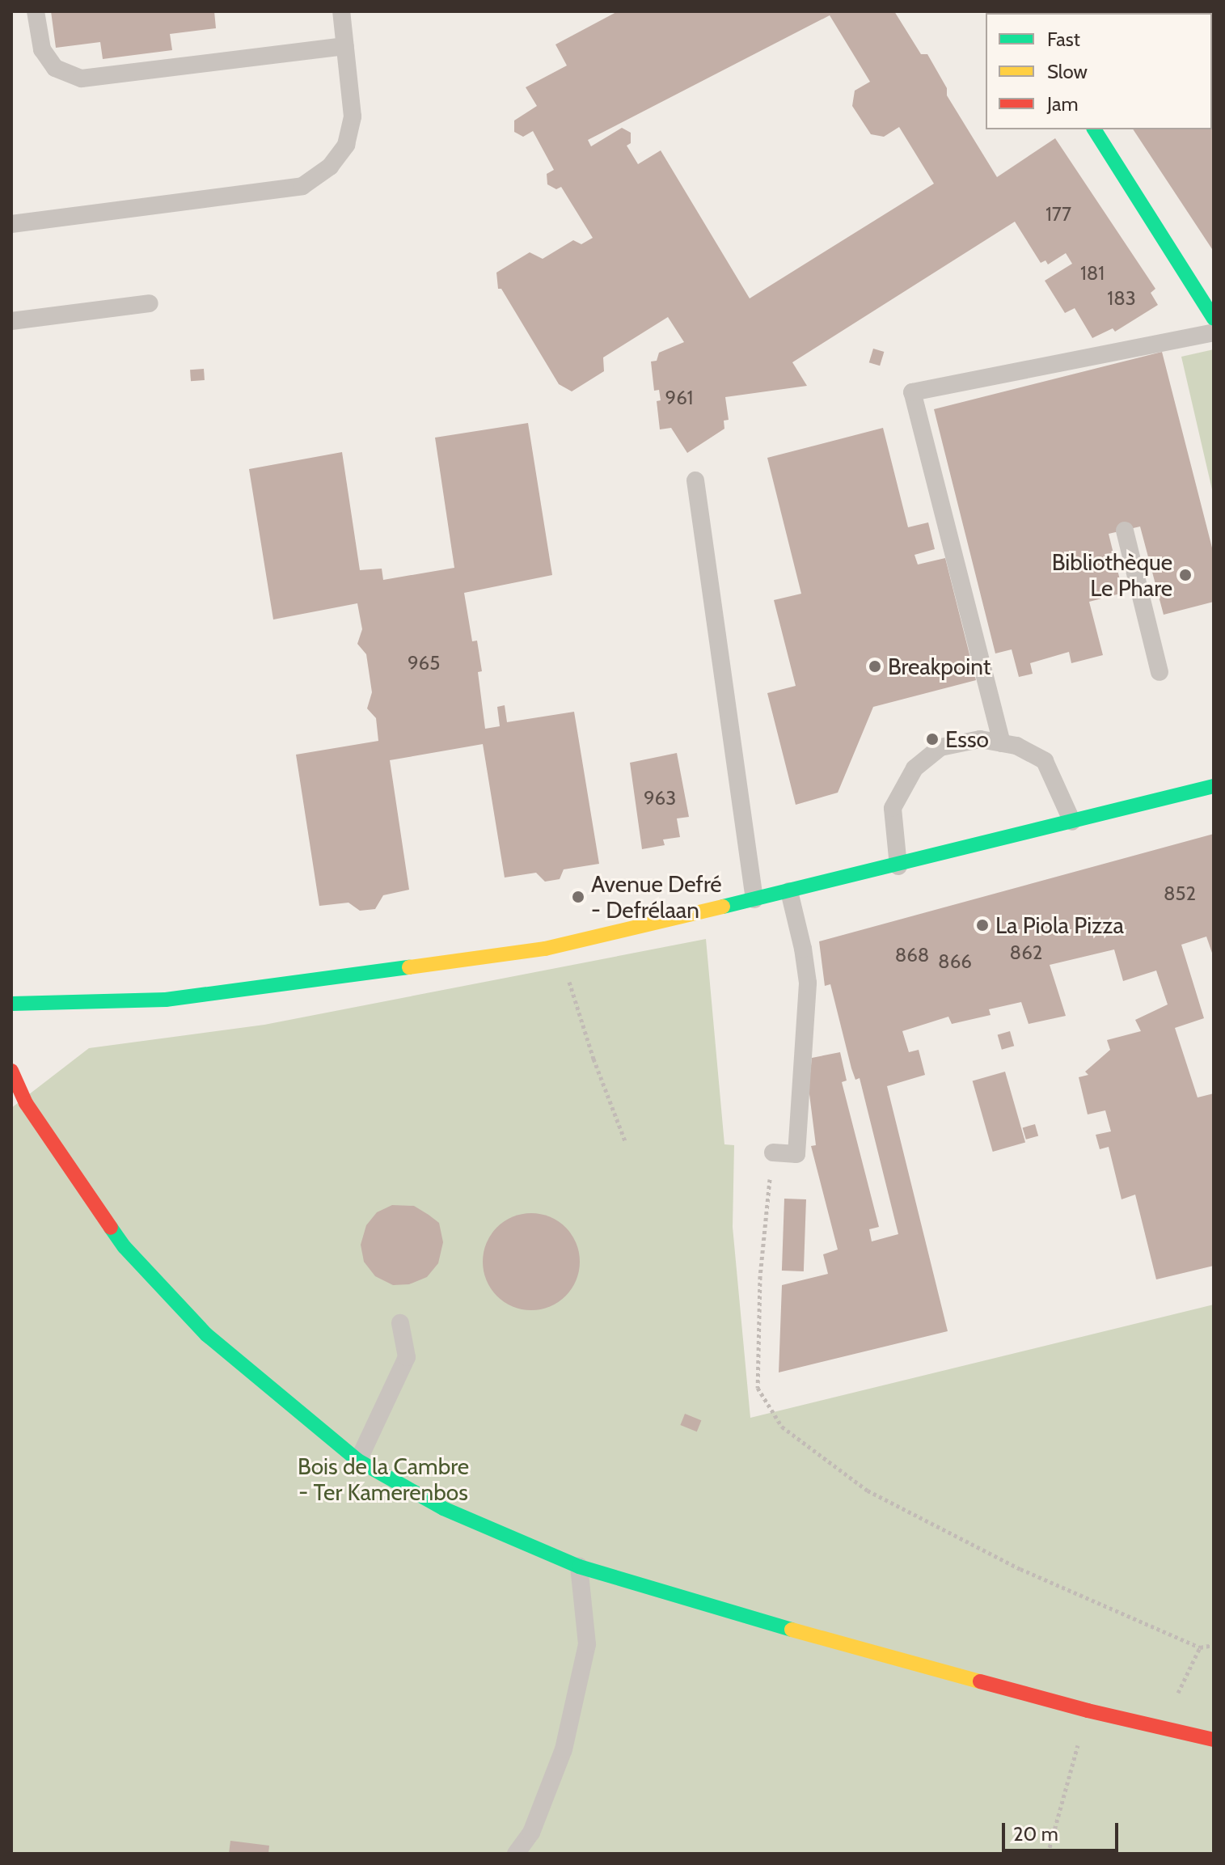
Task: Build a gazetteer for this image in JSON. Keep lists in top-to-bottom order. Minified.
{"parks":["Bois de la Cambre - Ter Kamerenbos"],"places":["Bibliothèque Le Phare","Breakpoint","Esso","Avenue Defré - Defrélaan","La Piola Pizza"],"house_numbers":["177","181","183","961","965","963","852","862","868","866"],"legend":["Fast","Slow","Jam"],"scale_bar":"20 m"}
